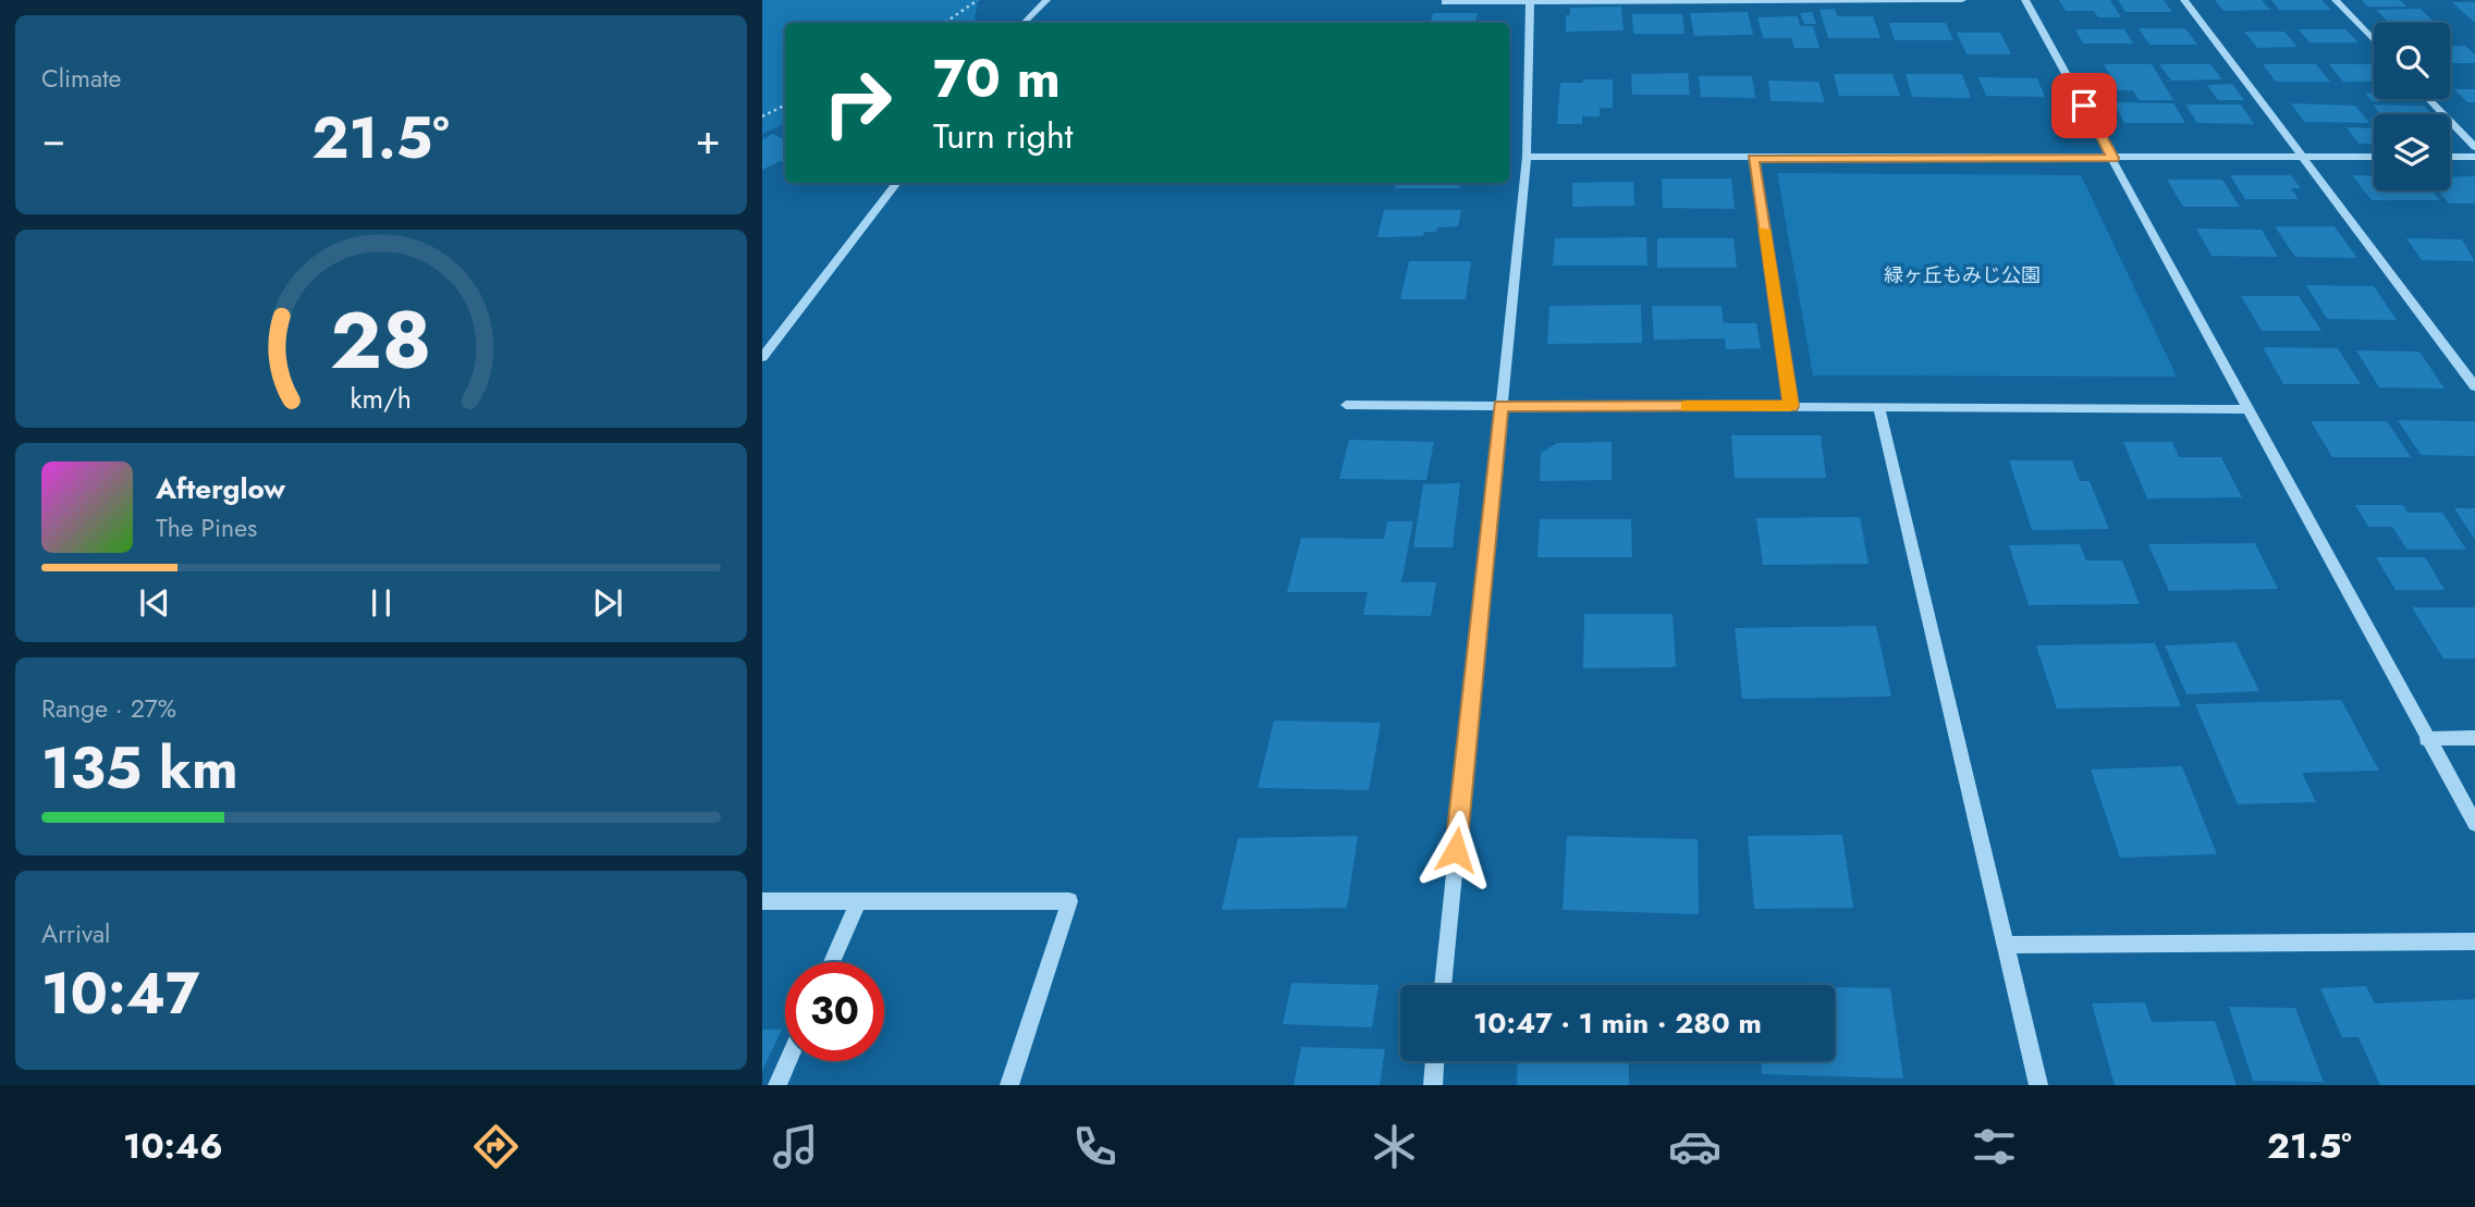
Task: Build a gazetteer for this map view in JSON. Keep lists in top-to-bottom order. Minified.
{"parks":["緑ヶ丘もみじ公園"],"page":{"tile":["Climate",["Range · 27%","135 km"],["Arrival","10:47"]],"turn":["70 m","Turn right"],"heat":["−","21.5°","+"],"song":["Afterglow","The Pines"],"limit":"30","trip":"10:47 · 1 min · 280 m","tabs":["10:46","21.5°"],"gauge":["28","km/h"]}}
